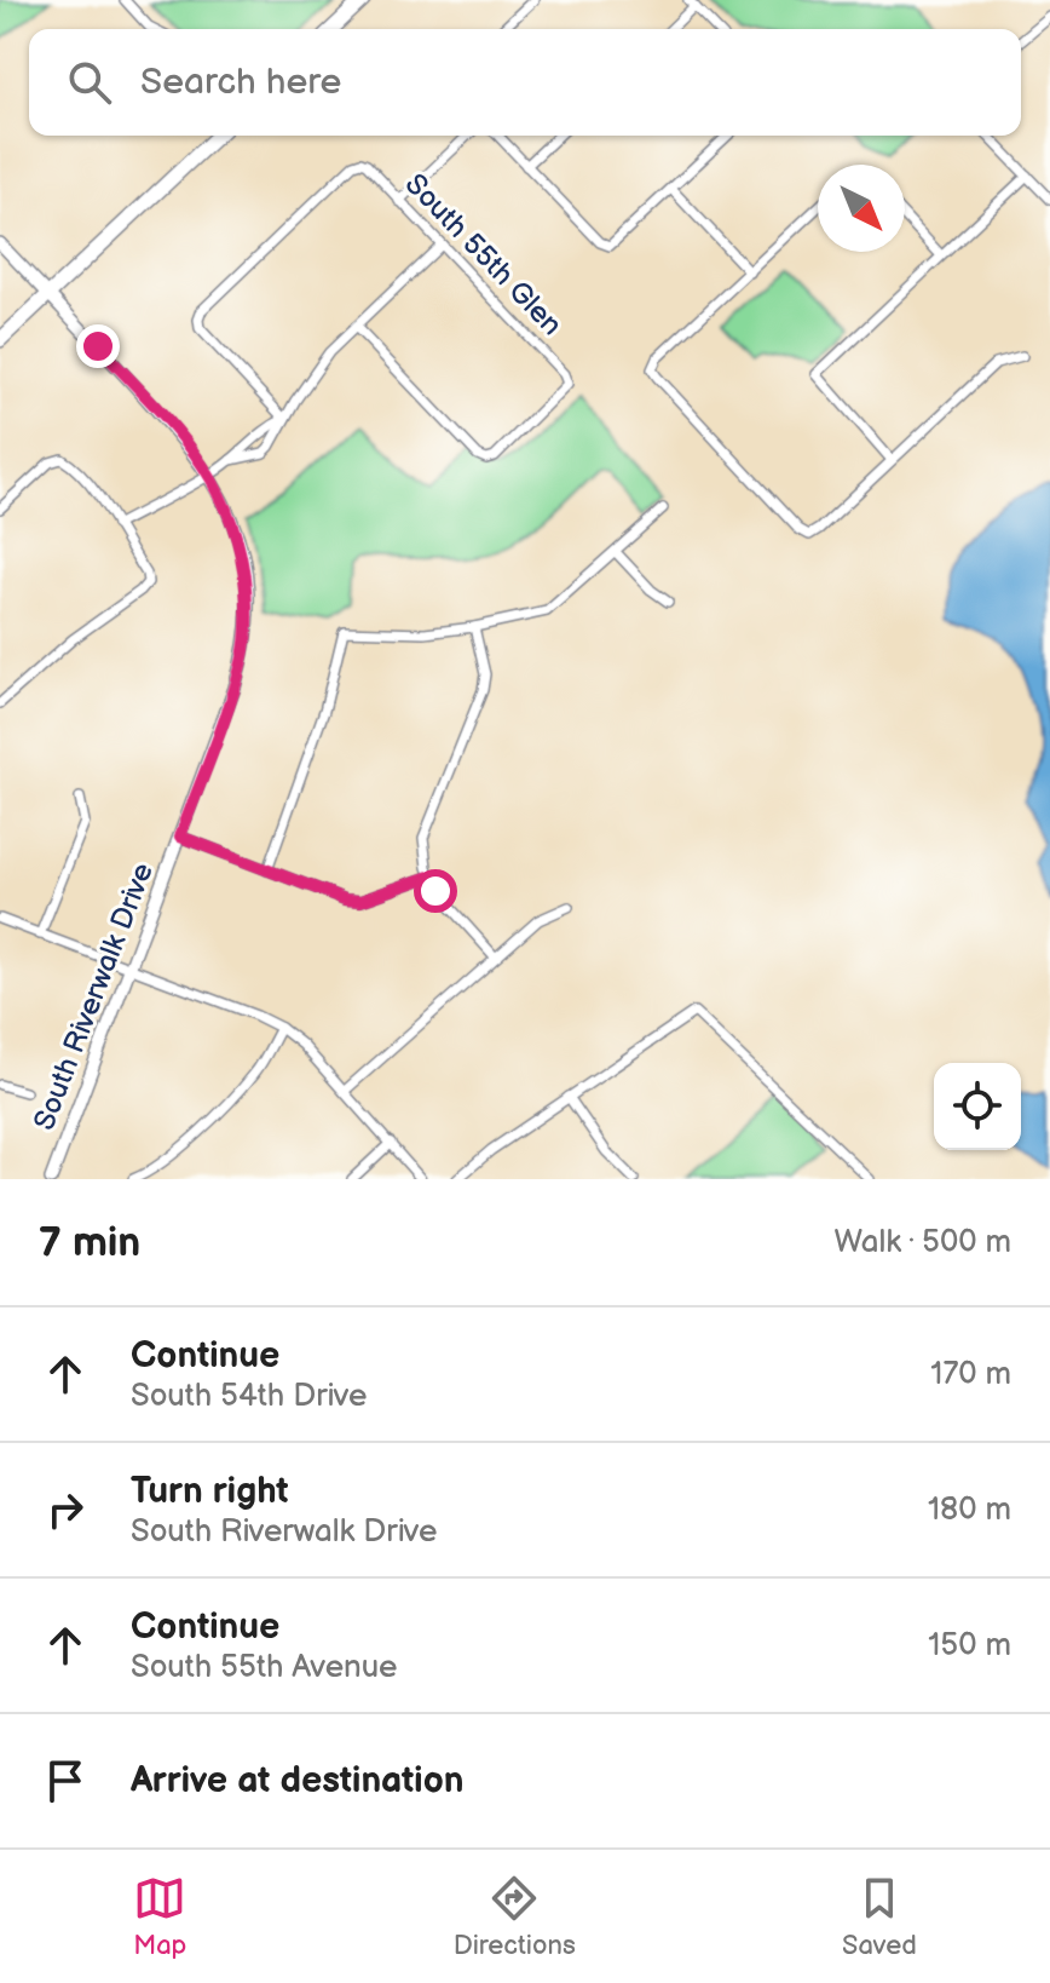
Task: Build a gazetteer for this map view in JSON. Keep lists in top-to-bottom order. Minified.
{"streets":{"street":["South 55th Glen","South Riverwalk Drive"]},"north":"bottom right","page":{"search":"Search here","heading":["7 min","Walk · 500 m"],"list":[["Continue","South 54th Drive","170 m"],["Turn right","South Riverwalk Drive","180 m"],["Continue","South 55th Avenue","150 m"],"Arrive at destination"],"nav":["Map","Directions","Saved"]}}
